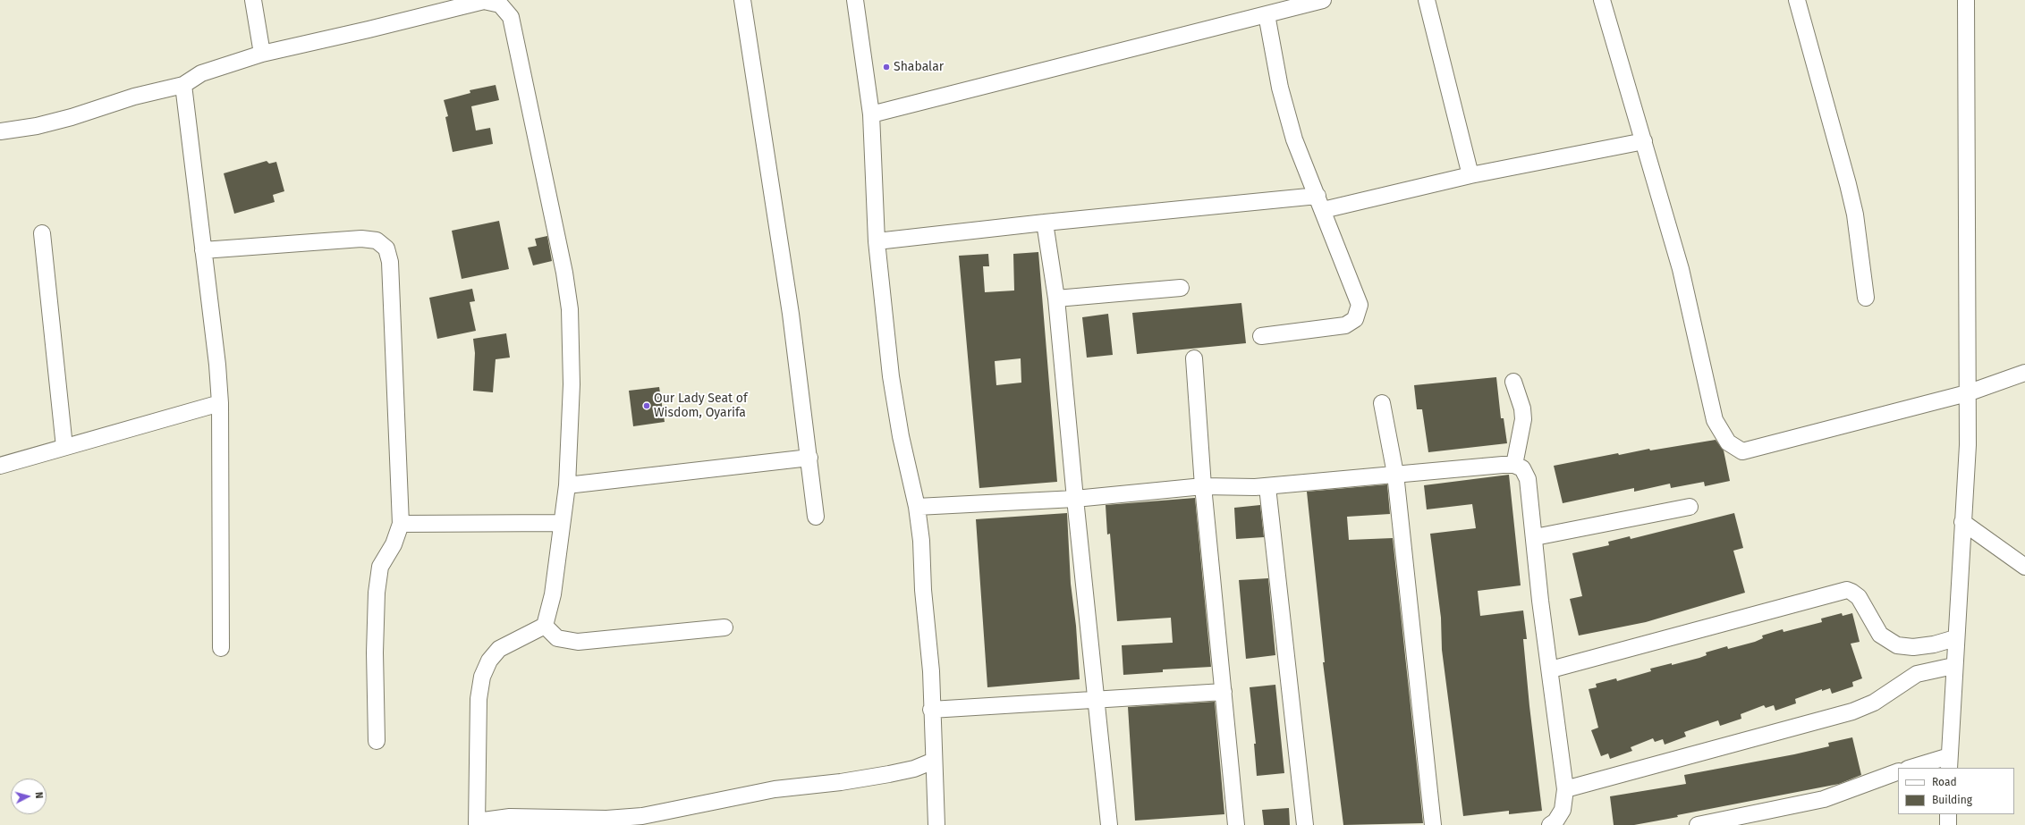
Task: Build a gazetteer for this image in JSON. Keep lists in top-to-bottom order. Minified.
{"places":["Shabalar","Our Lady Seat of Wisdom, Oyarifa"],"legend":["Road","Building"],"north":"right"}
